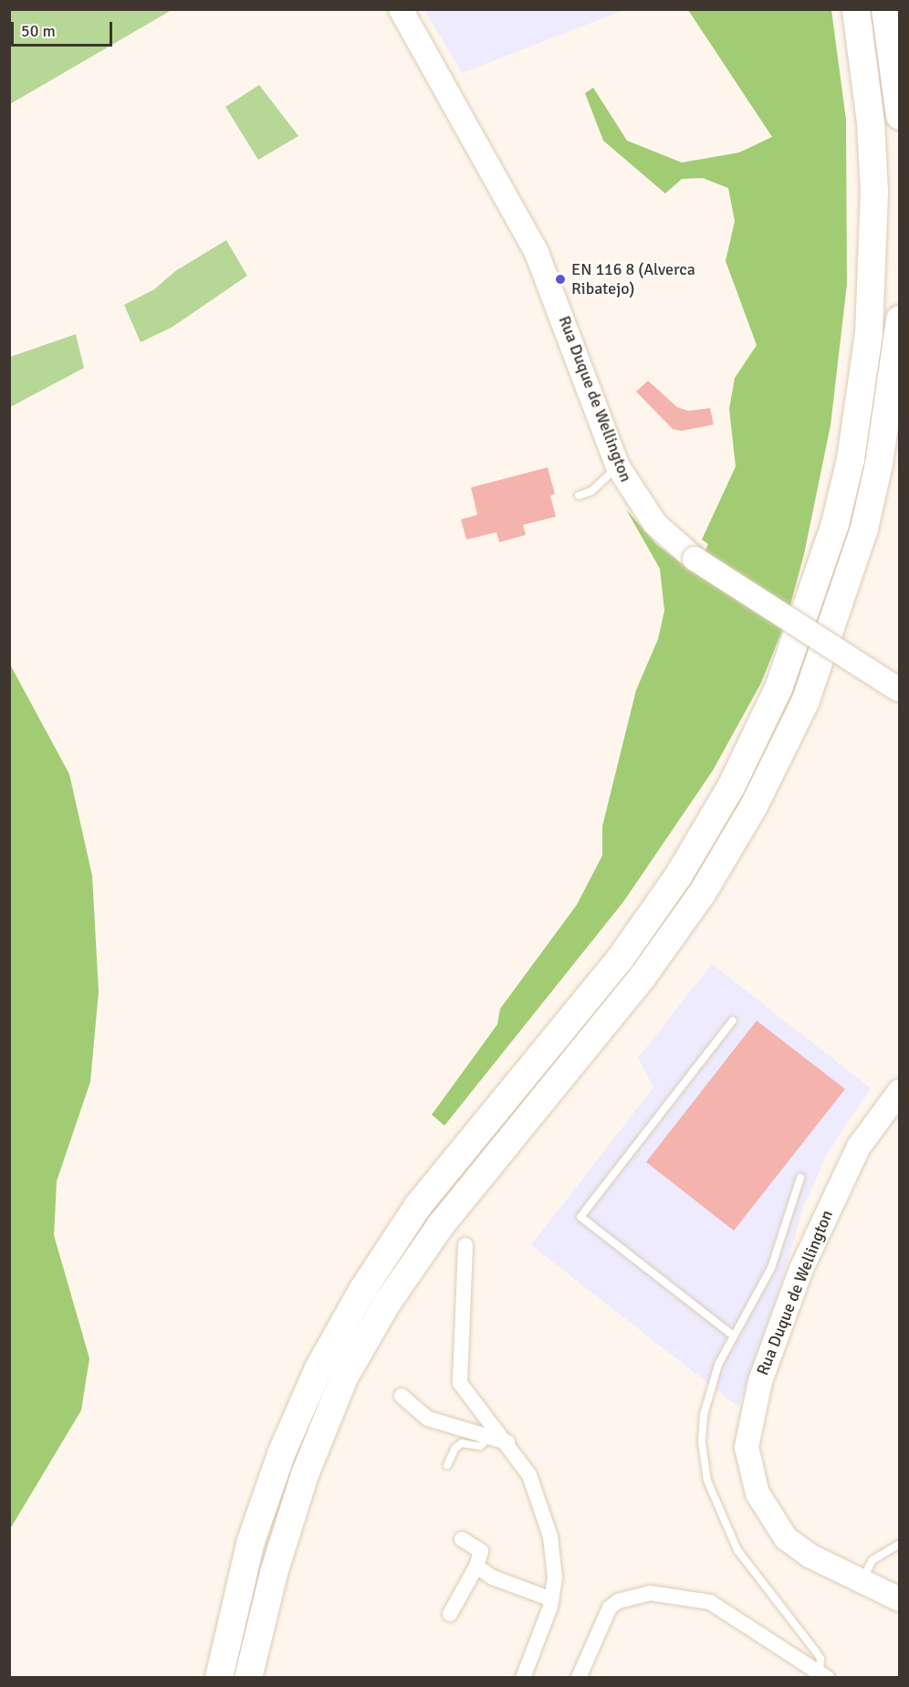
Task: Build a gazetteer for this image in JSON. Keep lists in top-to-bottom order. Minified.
{"streets":{"main road":["Rua Duque de Wellington"]},"places":["EN 116 8 (Alverca Ribatejo)"],"scale_bar":"50 m"}
